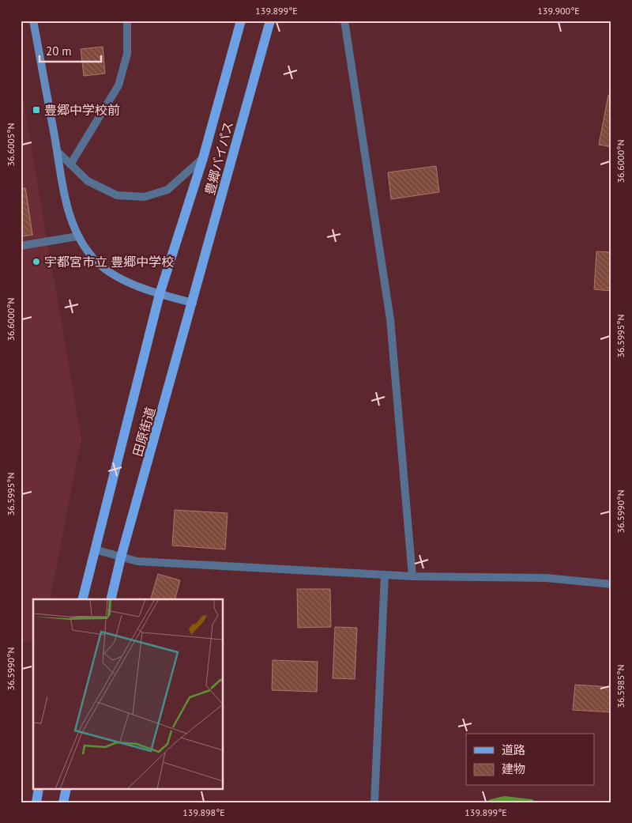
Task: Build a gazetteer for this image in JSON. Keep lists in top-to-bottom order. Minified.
{"streets":{"main road":["豊郷バイパス","田原街道"]},"crossings":[["豊郷バイパス","田原街道"]],"places":{"transit":["豊郷中学校前"],"other":["宇都宮市立 豊郷中学校"]},"legend":["道路","建物"],"scale_bar":"20 m","coordinates":["139.899°E","139.900°E","36.6005°N","36.6000°N","36.5995°N","36.5990°N","36.5985°N","139.898°E"]}
